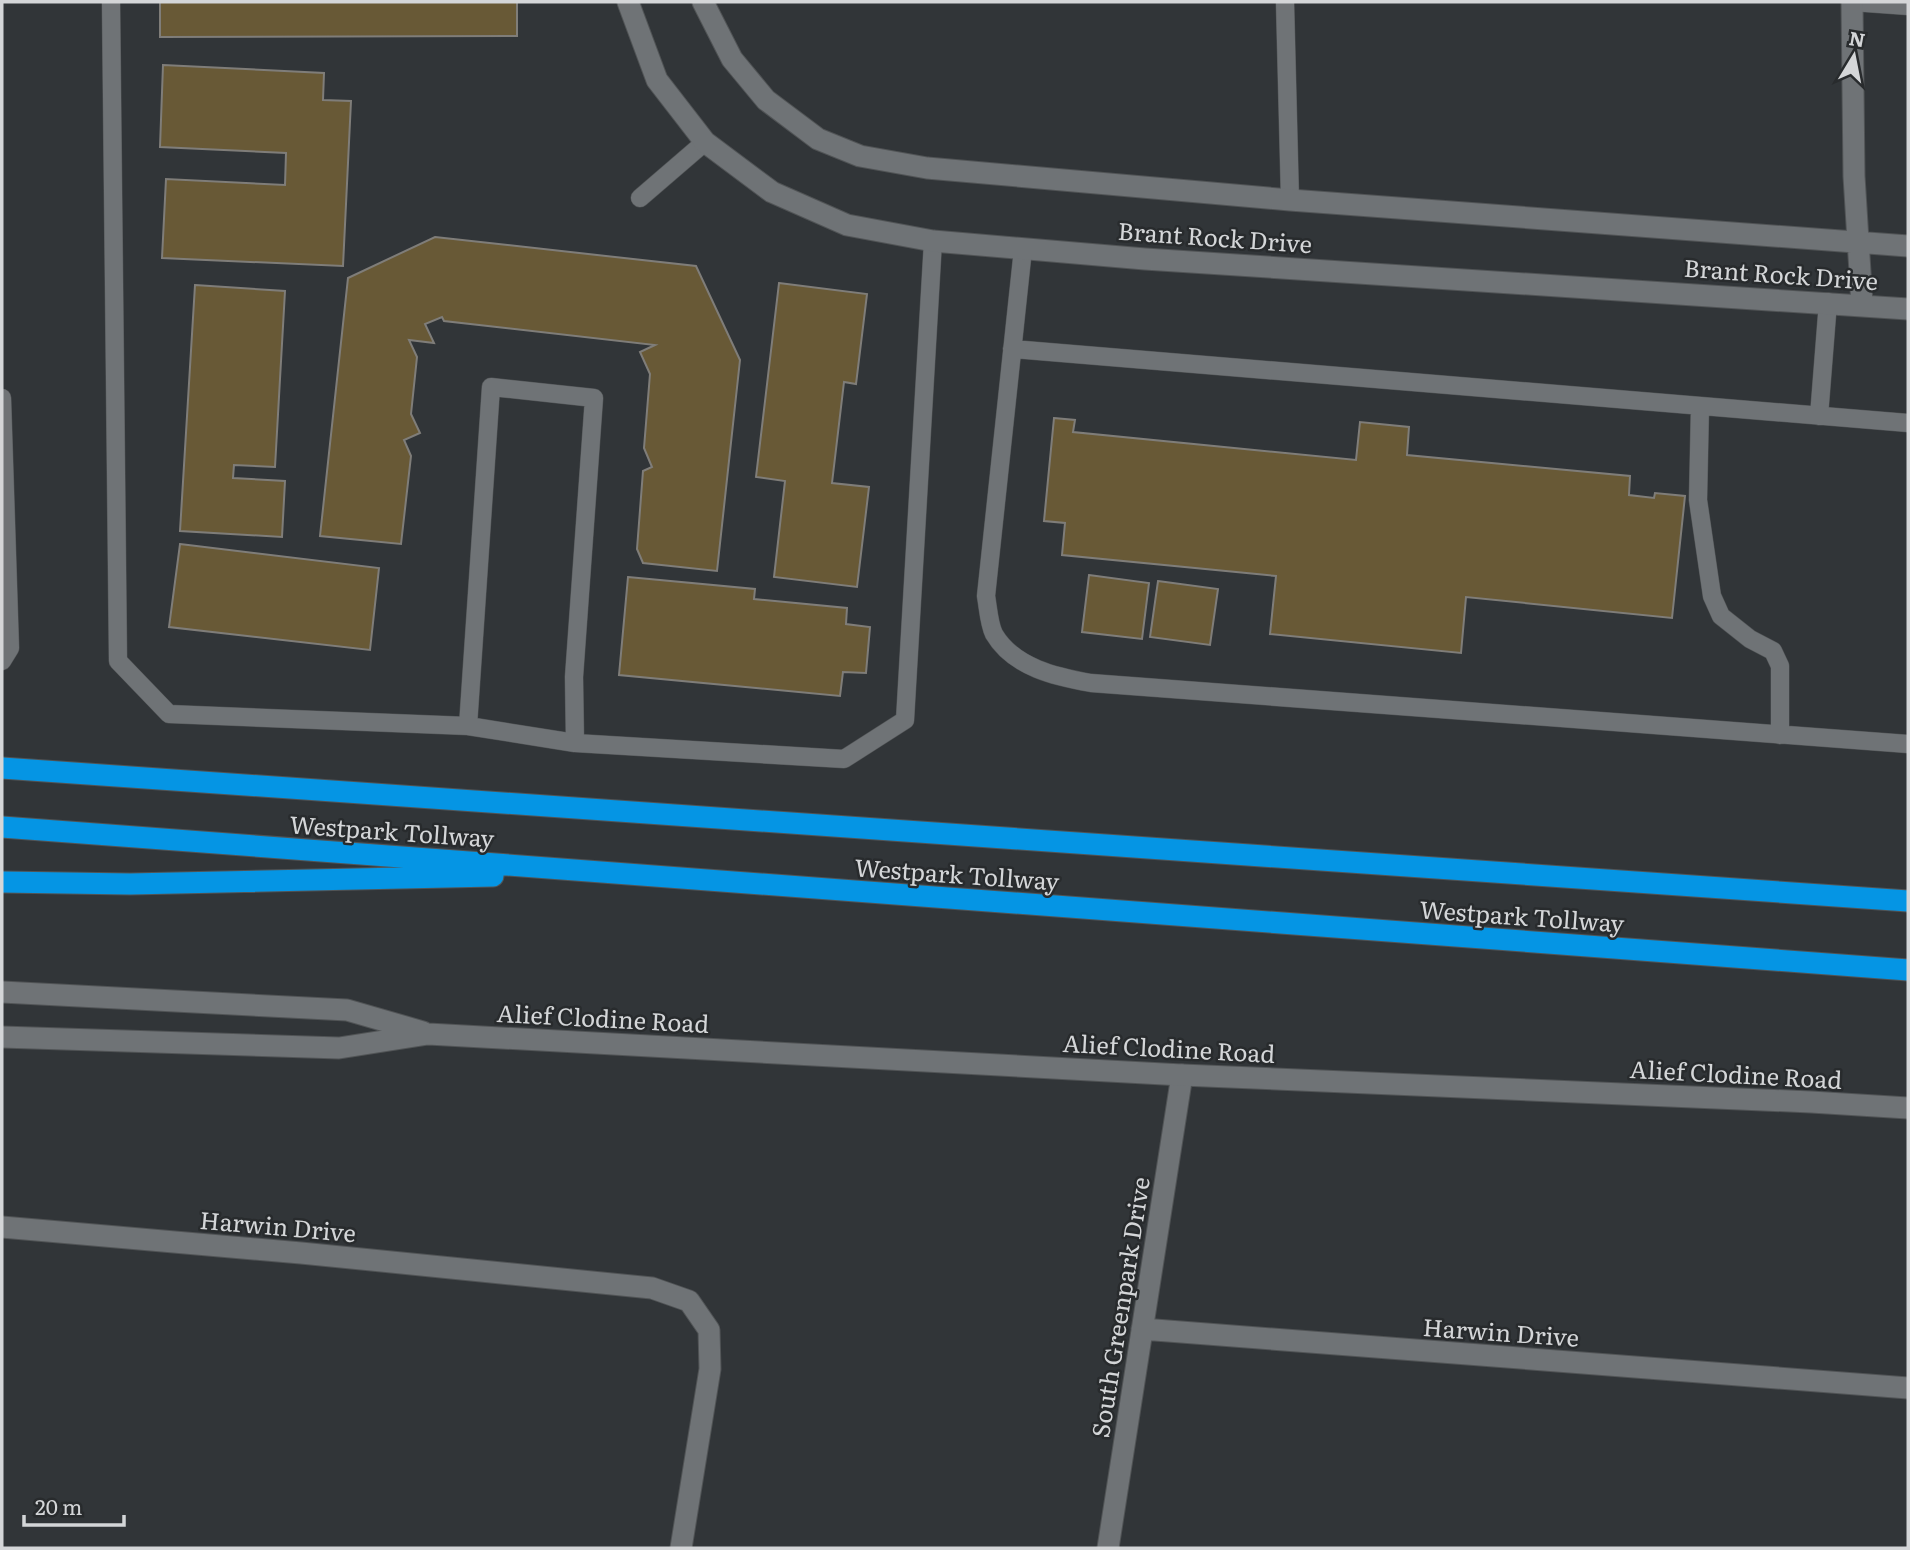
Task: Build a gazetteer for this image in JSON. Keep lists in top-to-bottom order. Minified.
{"streets":{"highway":["Westpark Tollway"],"street":["Brant Rock Drive","Alief Clodine Road","Harwin Drive","South Greenpark Drive"]},"crossings":[["Alief Clodine Road","South Greenpark Drive"],["Harwin Drive","South Greenpark Drive"]],"scale_bar":"20 m","north":"top"}
